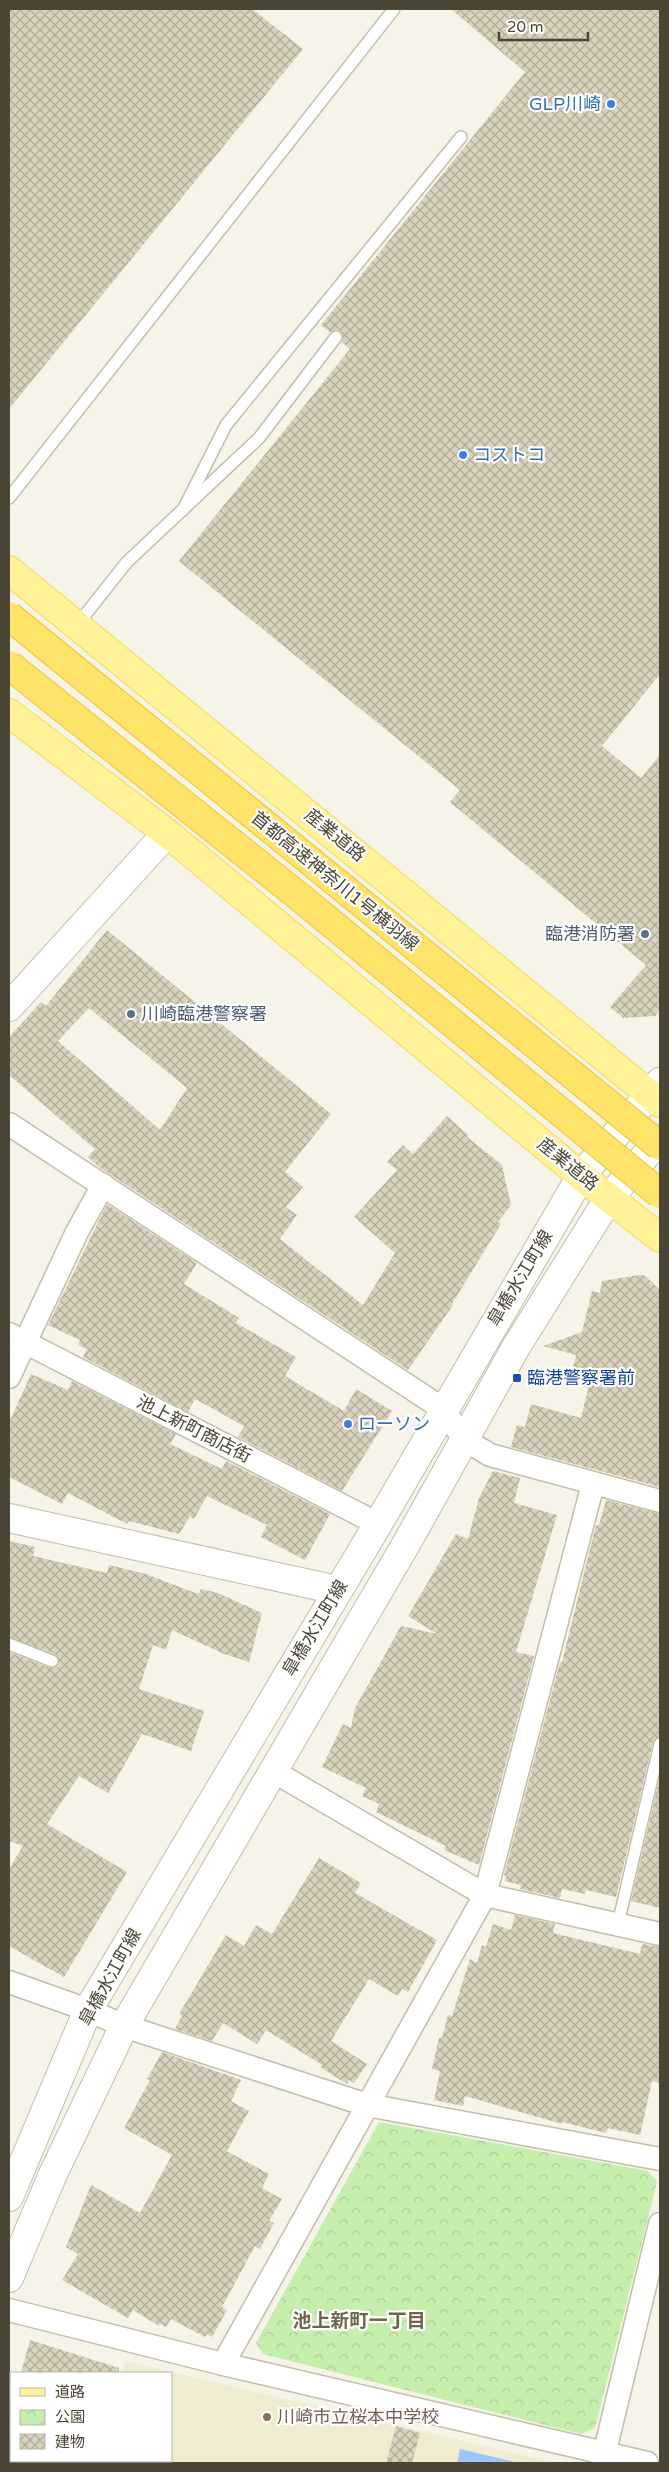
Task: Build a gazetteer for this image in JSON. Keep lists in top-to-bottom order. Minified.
{"streets":{"highway":["首都高速神奈川1号横羽線"],"main road":["産業道路"],"street":["皐橋水江町線","池上新町商店街"]},"crossings":[["産業道路","皐橋水江町線"],["皐橋水江町線","池上新町商店街"]],"districts":["池上新町一丁目"],"places":{"other":["GLP川崎","コストコ","臨港消防署","川崎臨港警察署","ローソン","川崎市立桜本中学校"],"transit":["臨港警察署前"]},"legend":["道路","公園","建物"],"scale_bar":"20 m"}
